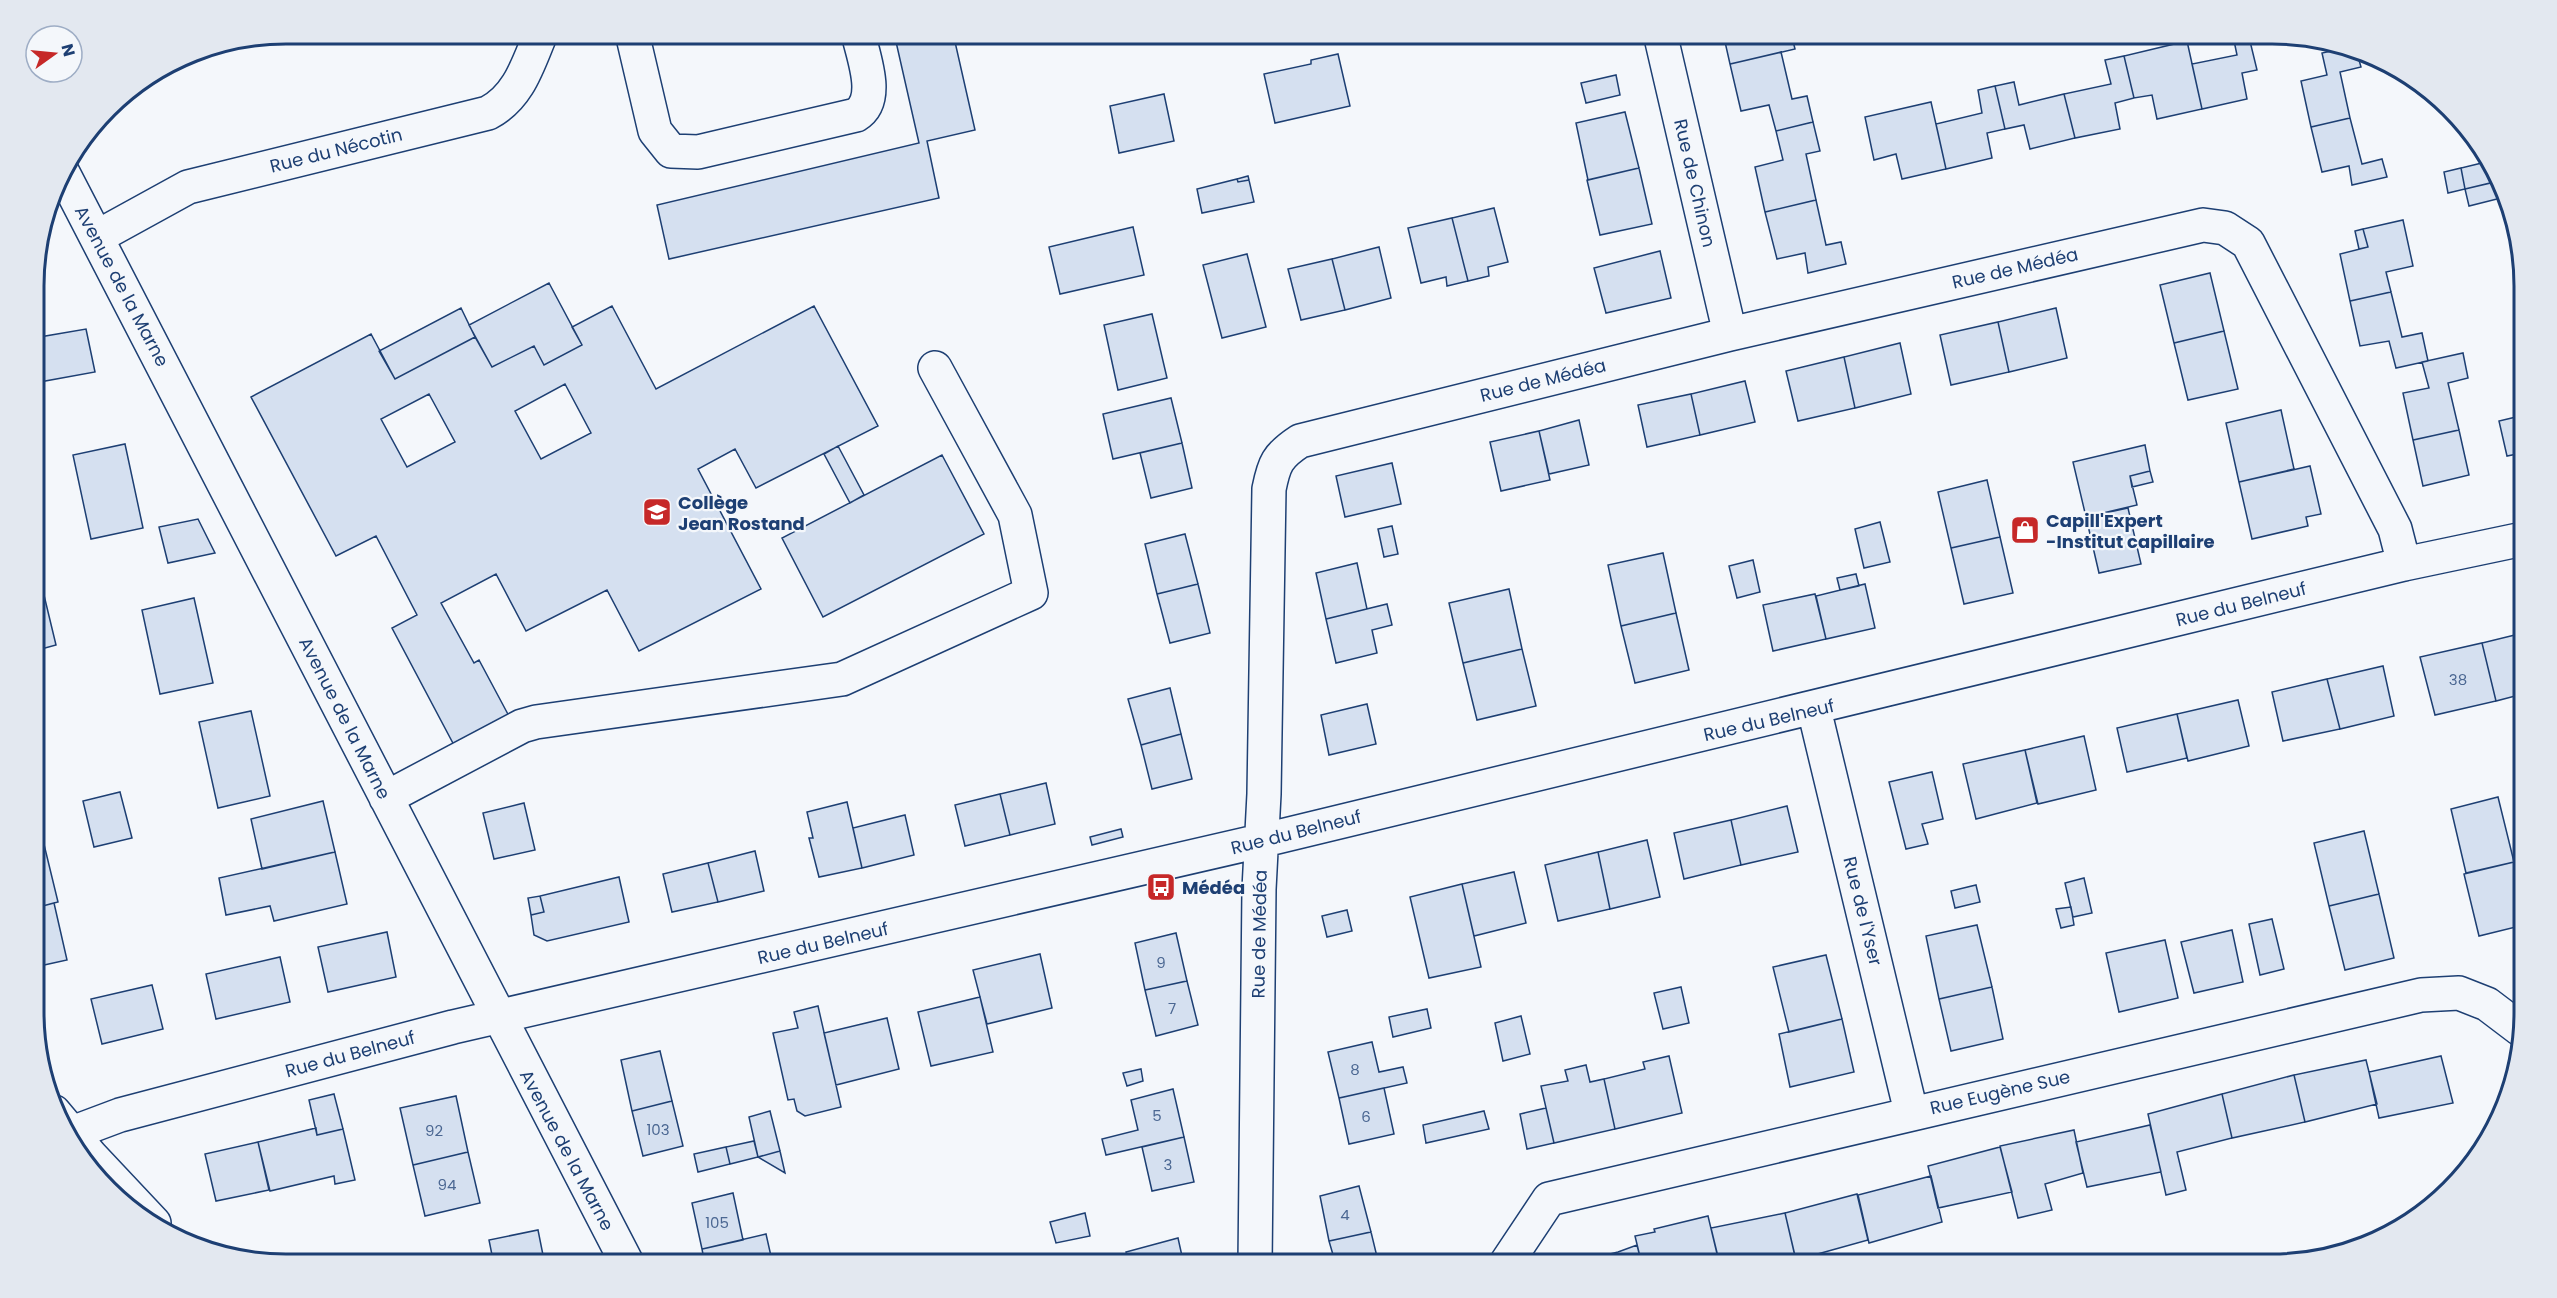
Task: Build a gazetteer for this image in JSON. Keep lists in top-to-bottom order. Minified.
{"streets":{"street":["Rue du Nécotin","Rue de Chinon","Rue de Médéa","Avenue de la Marne","Rue du Belneuf","Rue de l'Yser","Rue Eugène Sue"]},"crossings":[["Rue du Nécotin","Avenue de la Marne"],["Rue de Chinon","Rue de Médéa"],["Rue de Médéa","Rue du Belneuf"],["Avenue de la Marne","Rue du Belneuf"],["Rue du Belneuf","Rue de l'Yser"],["Rue de l'Yser","Rue Eugène Sue"]],"places":{"school or university":["Collège Jean Rostand"],"shop":["Capill'Expert -Institut capillaire"],"bus stop":["Médéa"]},"house_numbers":["38","9","7","8","5","6","103","92","3","94","4","105"],"north":"right"}
